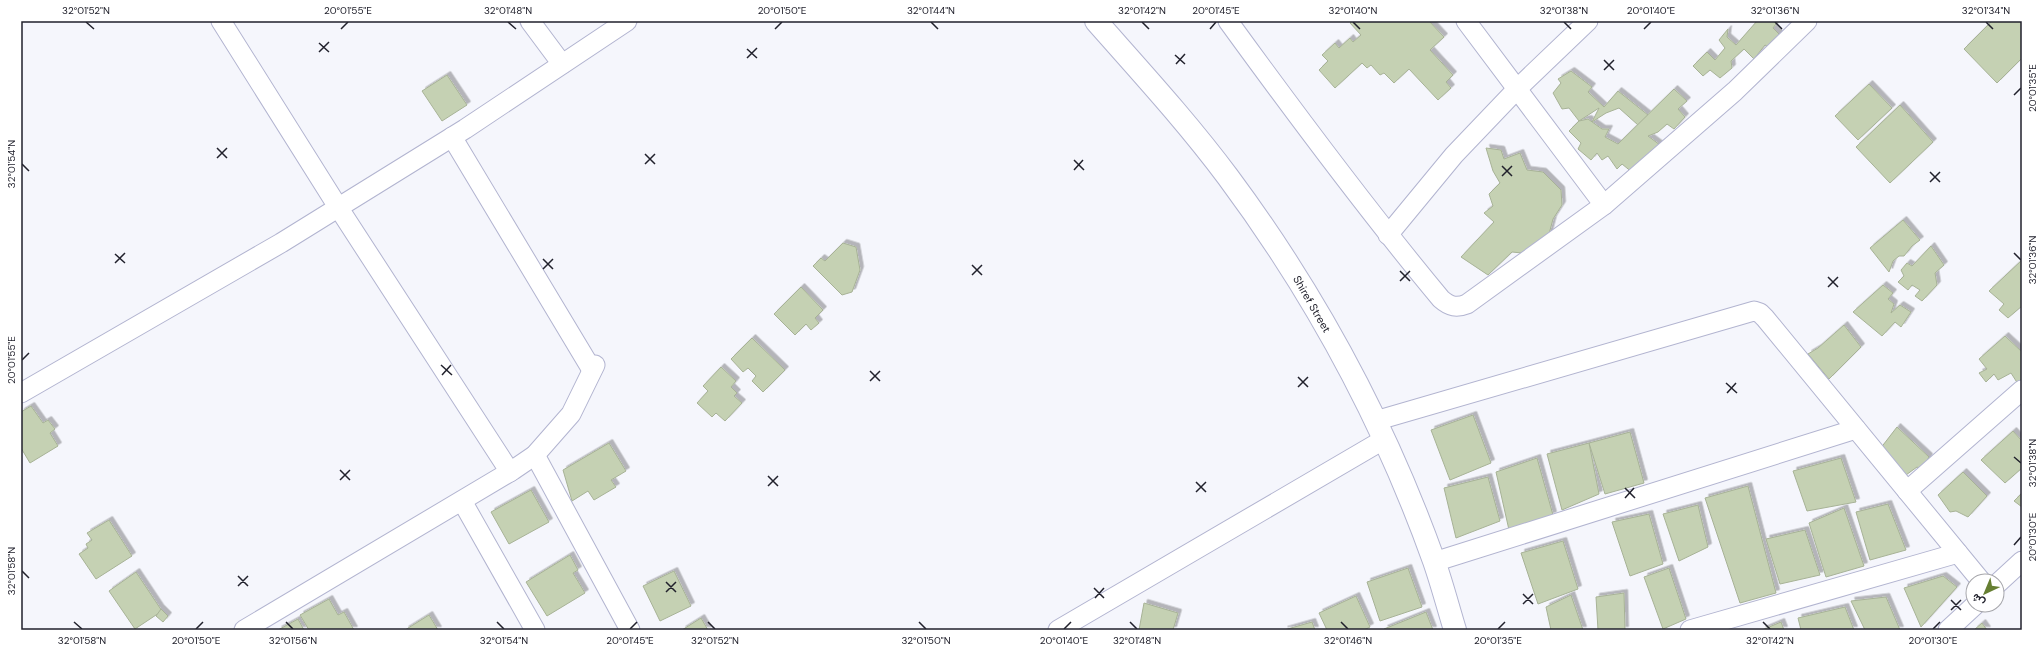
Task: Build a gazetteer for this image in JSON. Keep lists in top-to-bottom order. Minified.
{"streets":{"main road":["Shiref Street"]},"north":"bottom left","coordinates":["32°01'52\"N","20°01'55\"E","32°01'48\"N","20°01'50\"E","32°01'44\"N","32°01'42\"N","20°01'45\"E","32°01'40\"N","32°01'38\"N","20°01'40\"E","32°01'36\"N","32°01'34\"N","20°01'35\"E","32°01'54\"N","20°01'30\"E","32°01'58\"N","32°01'56\"N","32°01'50\"N","32°01'46\"N"]}
